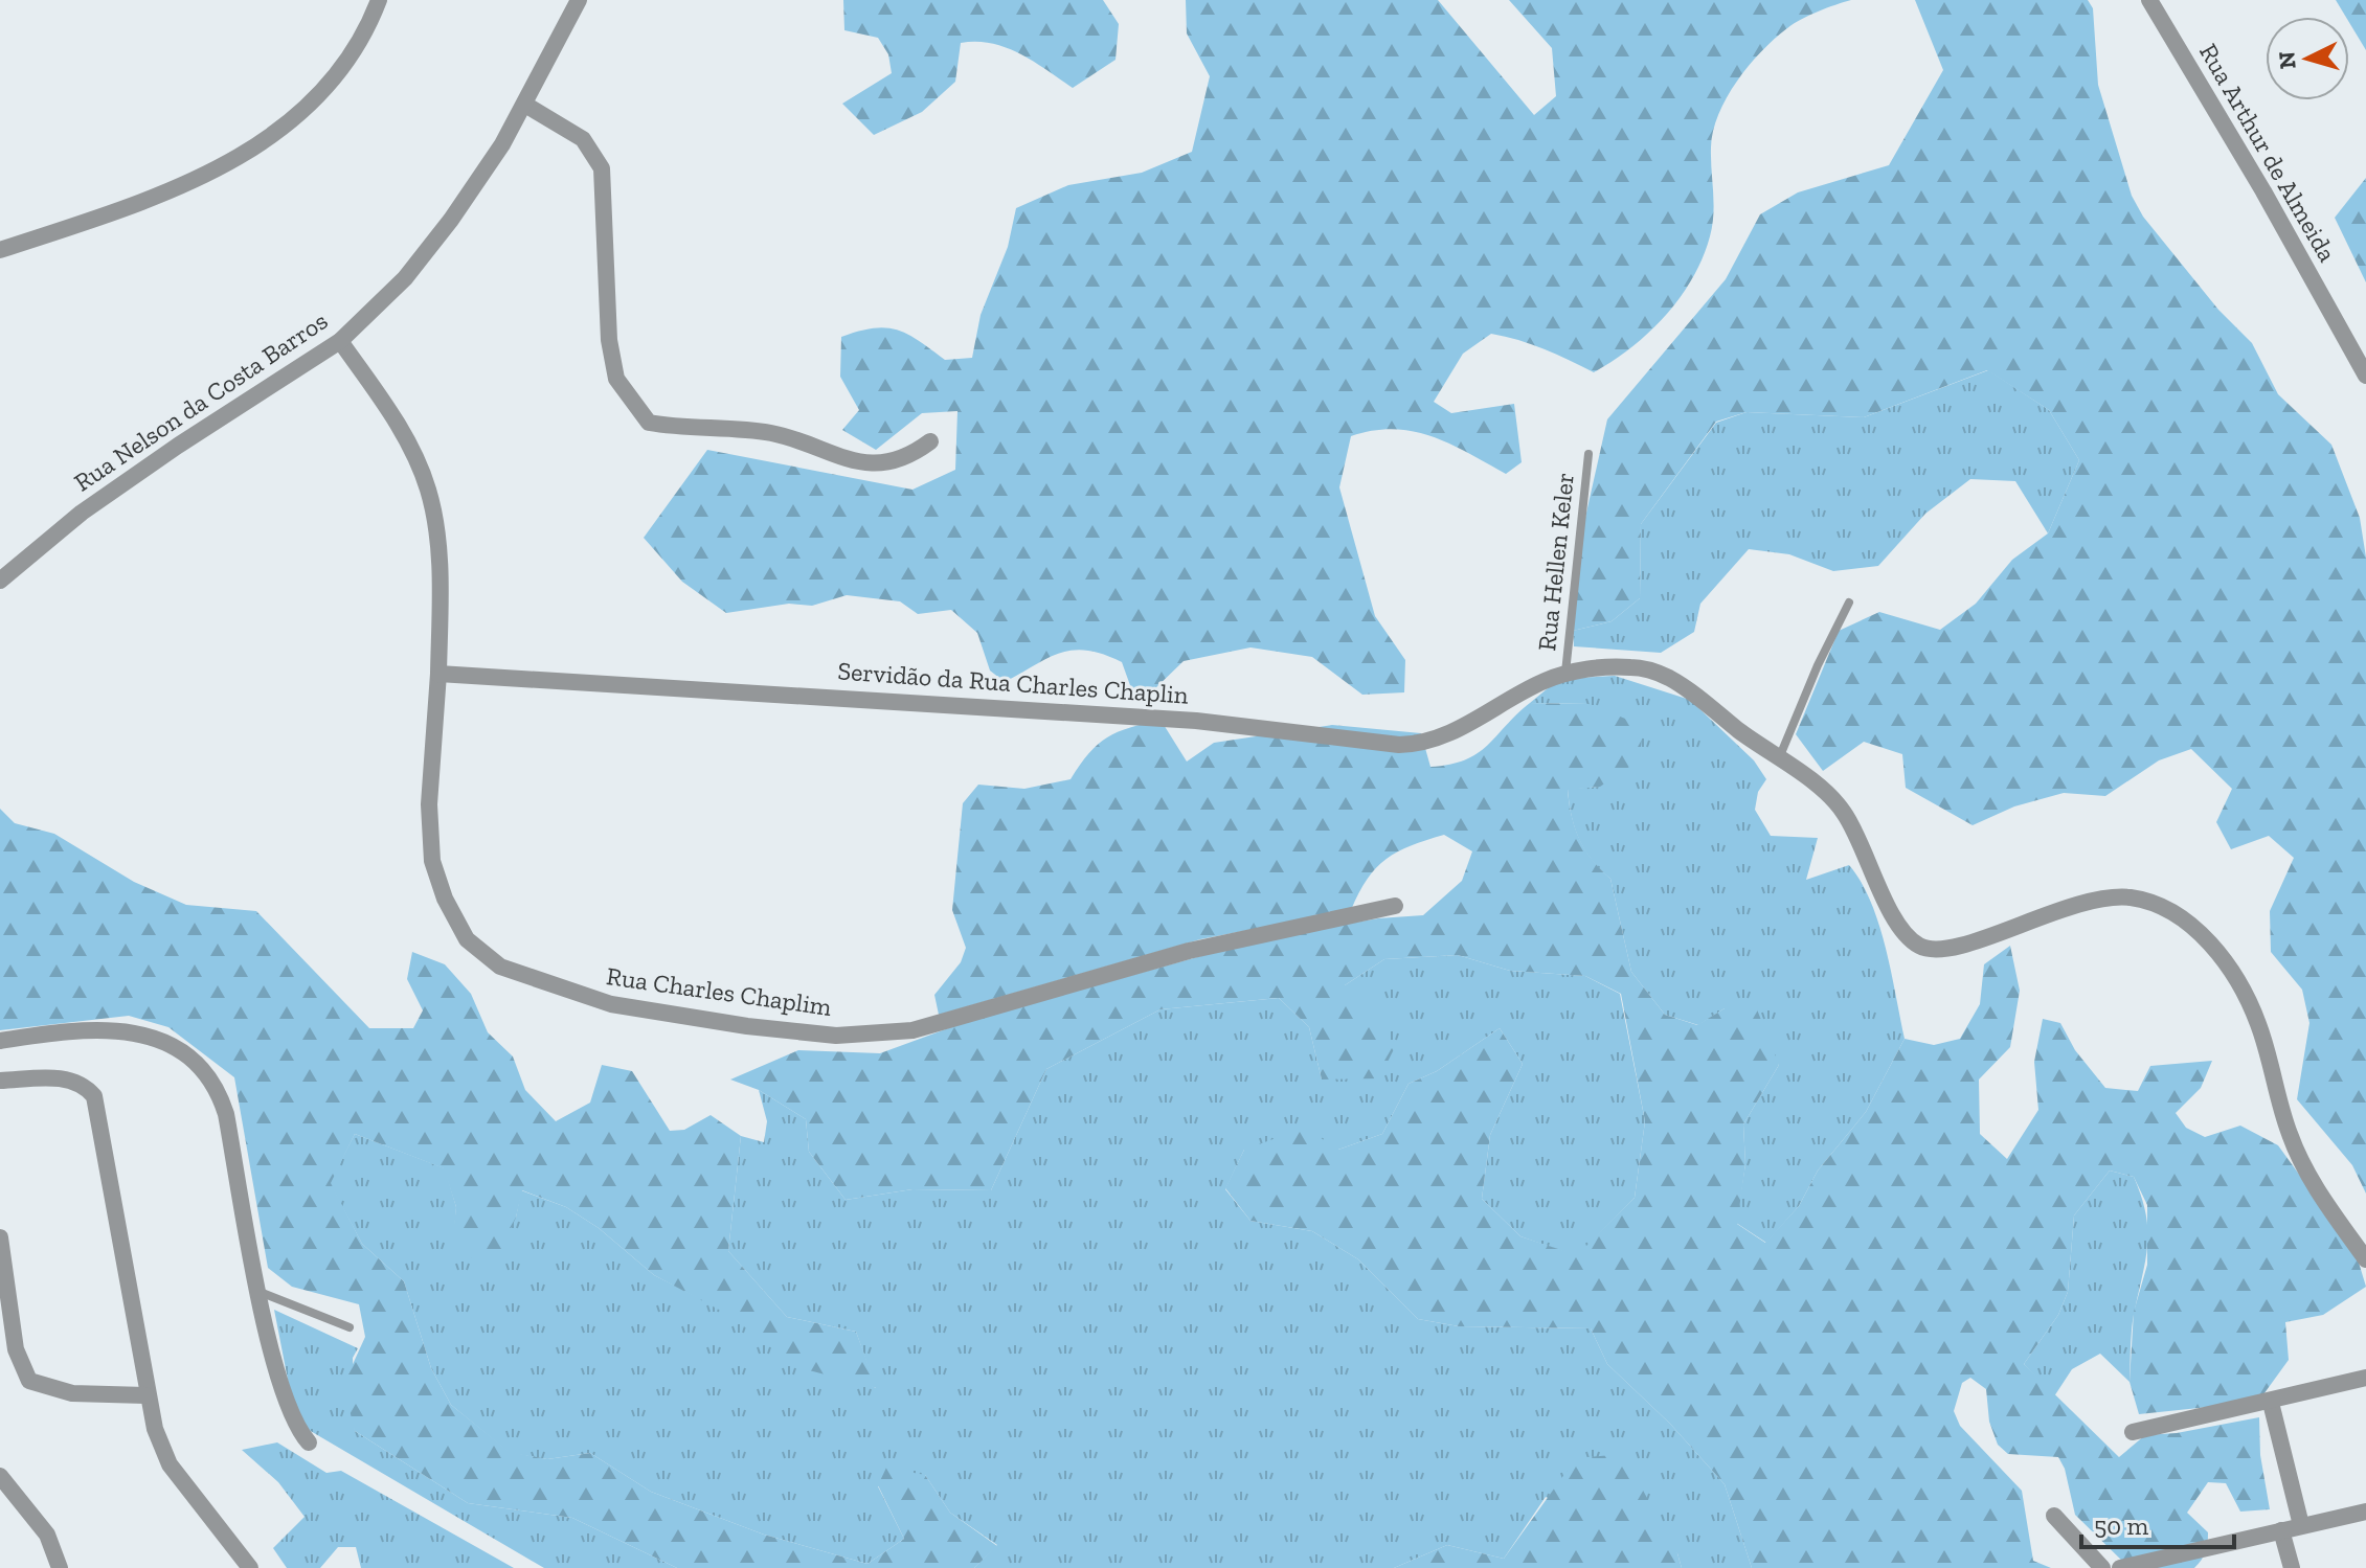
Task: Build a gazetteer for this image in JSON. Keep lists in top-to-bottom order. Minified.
{"streets":{"street":["Rua Arthur de Almeida","Rua Nelson da Costa Barros","Servidão da Rua Charles Chaplin","Rua Charles Chaplim"],"lane":["Rua Hellen Keler"]},"crossings":[["Rua Nelson da Costa Barros","Rua Charles Chaplim"],["Rua Hellen Keler","Servidão da Rua Charles Chaplin"],["Servidão da Rua Charles Chaplin","Rua Charles Chaplim"]],"scale_bar":"50 m","north":"left"}
